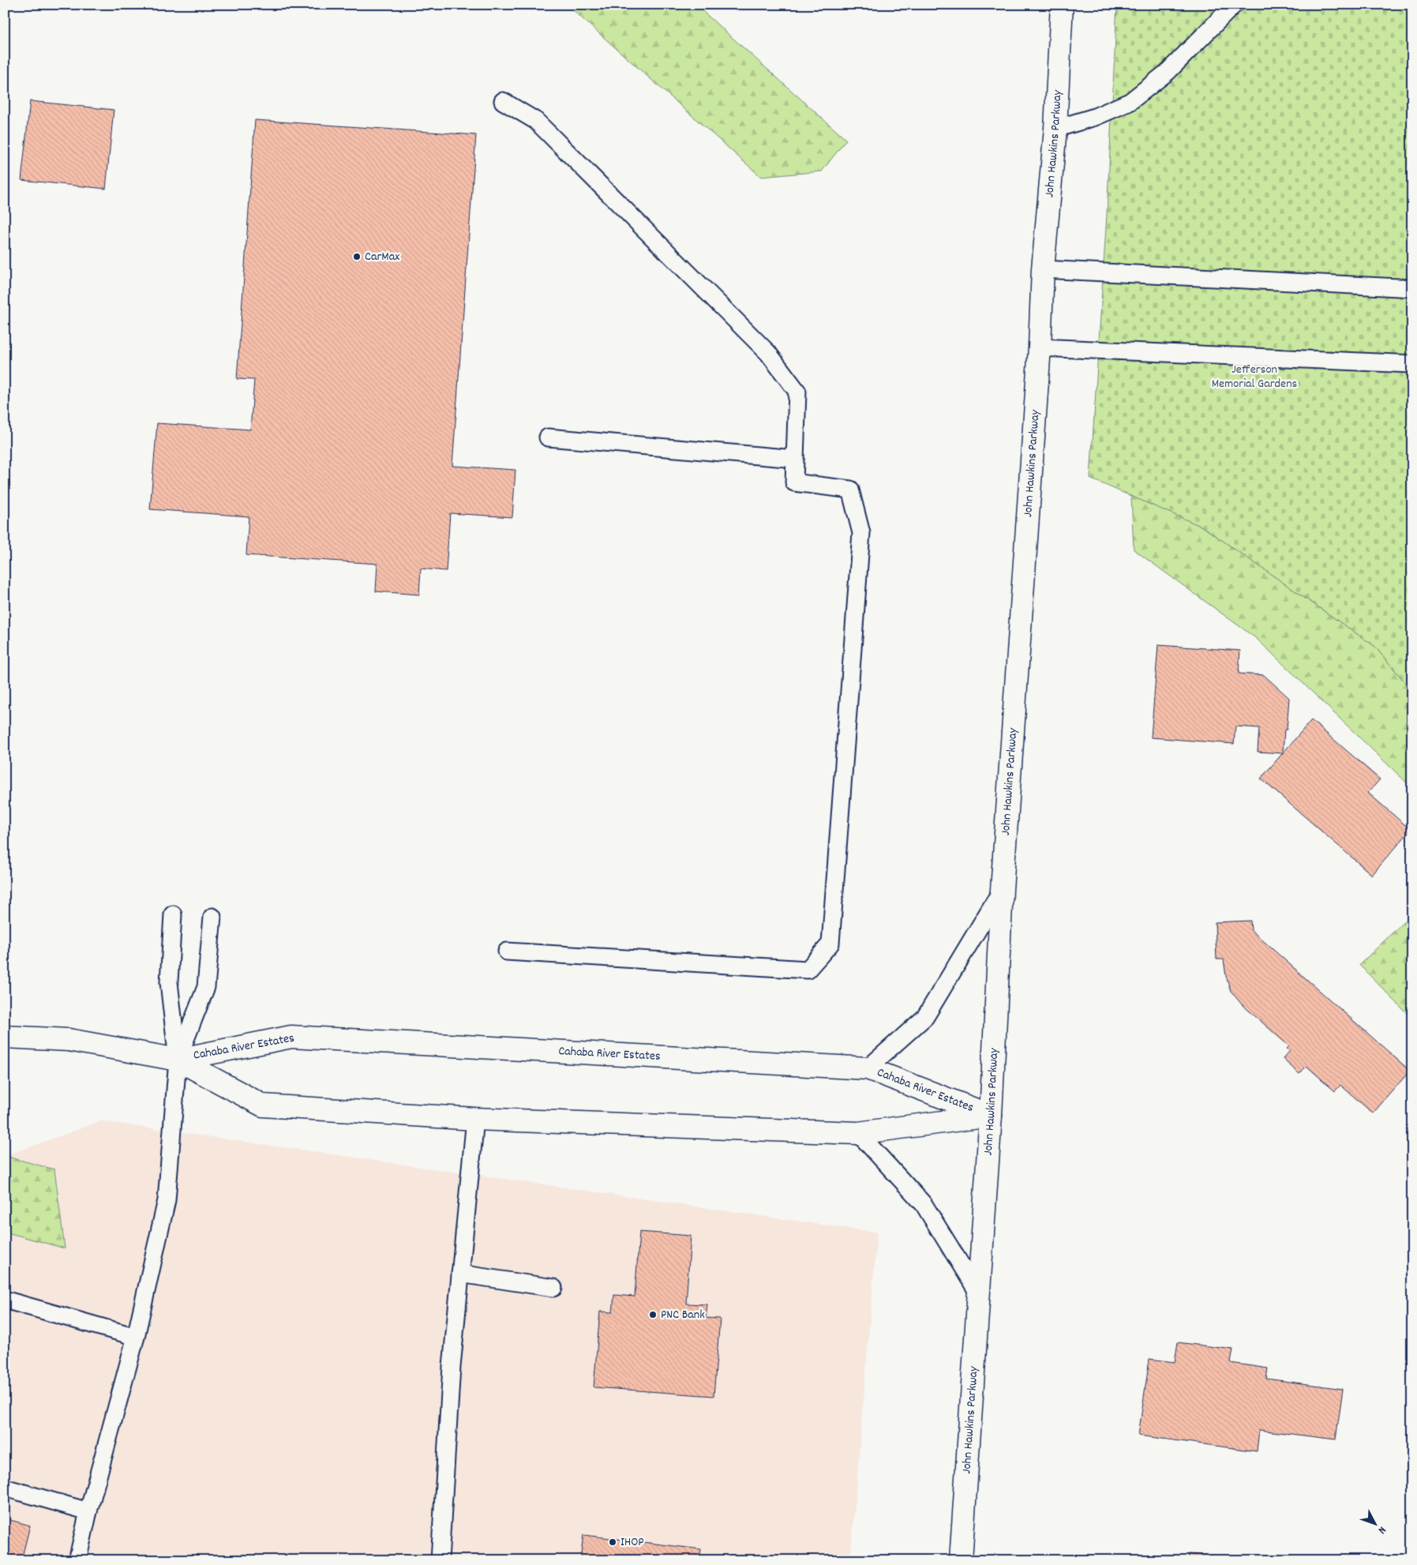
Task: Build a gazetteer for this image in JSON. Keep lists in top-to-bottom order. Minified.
{"streets":{"street":["John Hawkins Parkway","Cahaba River Estates"]},"crossings":[["John Hawkins Parkway","Cahaba River Estates"]],"parks":["Jefferson Memorial Gardens"],"places":["CarMax","PNC Bank","IHOP"],"north":"bottom right"}
